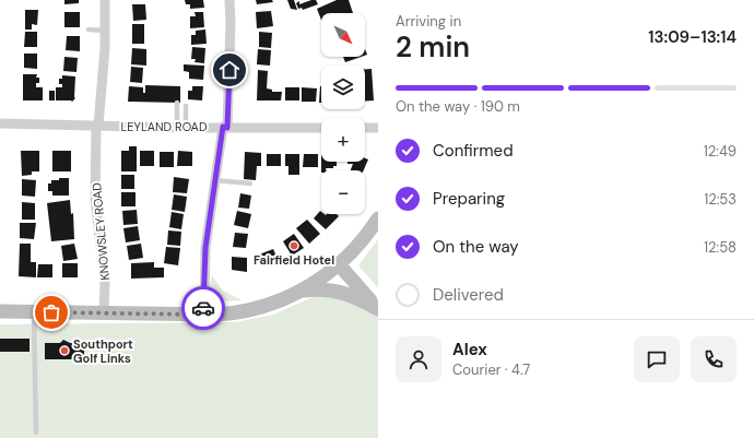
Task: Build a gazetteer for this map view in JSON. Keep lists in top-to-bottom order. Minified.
{"streets":{"street":["LEYLAND ROAD","KNOWSLEY ROAD"]},"crossings":[["LEYLAND ROAD","KNOWSLEY ROAD"]],"places":["Fairfield Hotel","Southport Golf Links"],"north":"bottom right","page":{"heading":["2 min","Arriving in","13:09–13:14"],"panel":["Alex","Courier · 4.7"],"map_buttons":["+","−"],"bar":"On the way · 190 m","list":[["Confirmed","12:49"],["Preparing","12:53"],["On the way","12:58"],"Delivered"]}}
